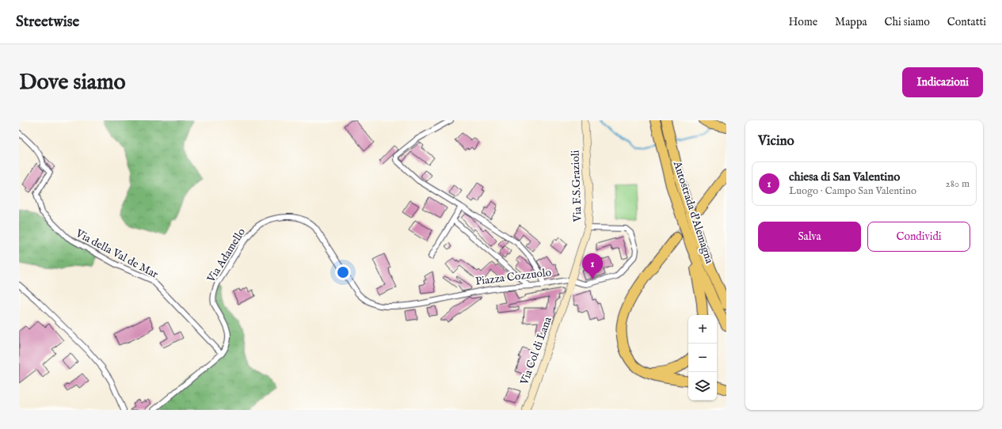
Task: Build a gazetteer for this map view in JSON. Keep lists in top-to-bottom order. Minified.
{"streets":{"highway":["Autostrada d'Alemagna"],"main road":["Via F.S.Grazioli","Via Col di Lana"],"street":["Via della Val de Mar","Via Adamello","Piazza Cozzuolo"]},"crossings":[["Via F.S.Grazioli","Piazza Cozzuolo"],["Via F.S.Grazioli","Via Col di Lana"],["Via della Val de Mar","Via Adamello"],["Via Adamello","Piazza Cozzuolo"],["Piazza Cozzuolo","Via Col di Lana"]],"page":{"header":"Streetwise","nav":["Home","Mappa","Chi siamo","Contatti"],"buttons":["Indicazioni",["Salva","Condividi"]],"title":"Dove siamo","heading":"Vicino","list":[{"mark":"1","name":"chiesa di San Valentino","note":"Luogo · Campo San Valentino","value":"280 m"}],"pins":"1","map_buttons":["+","−"]}}
